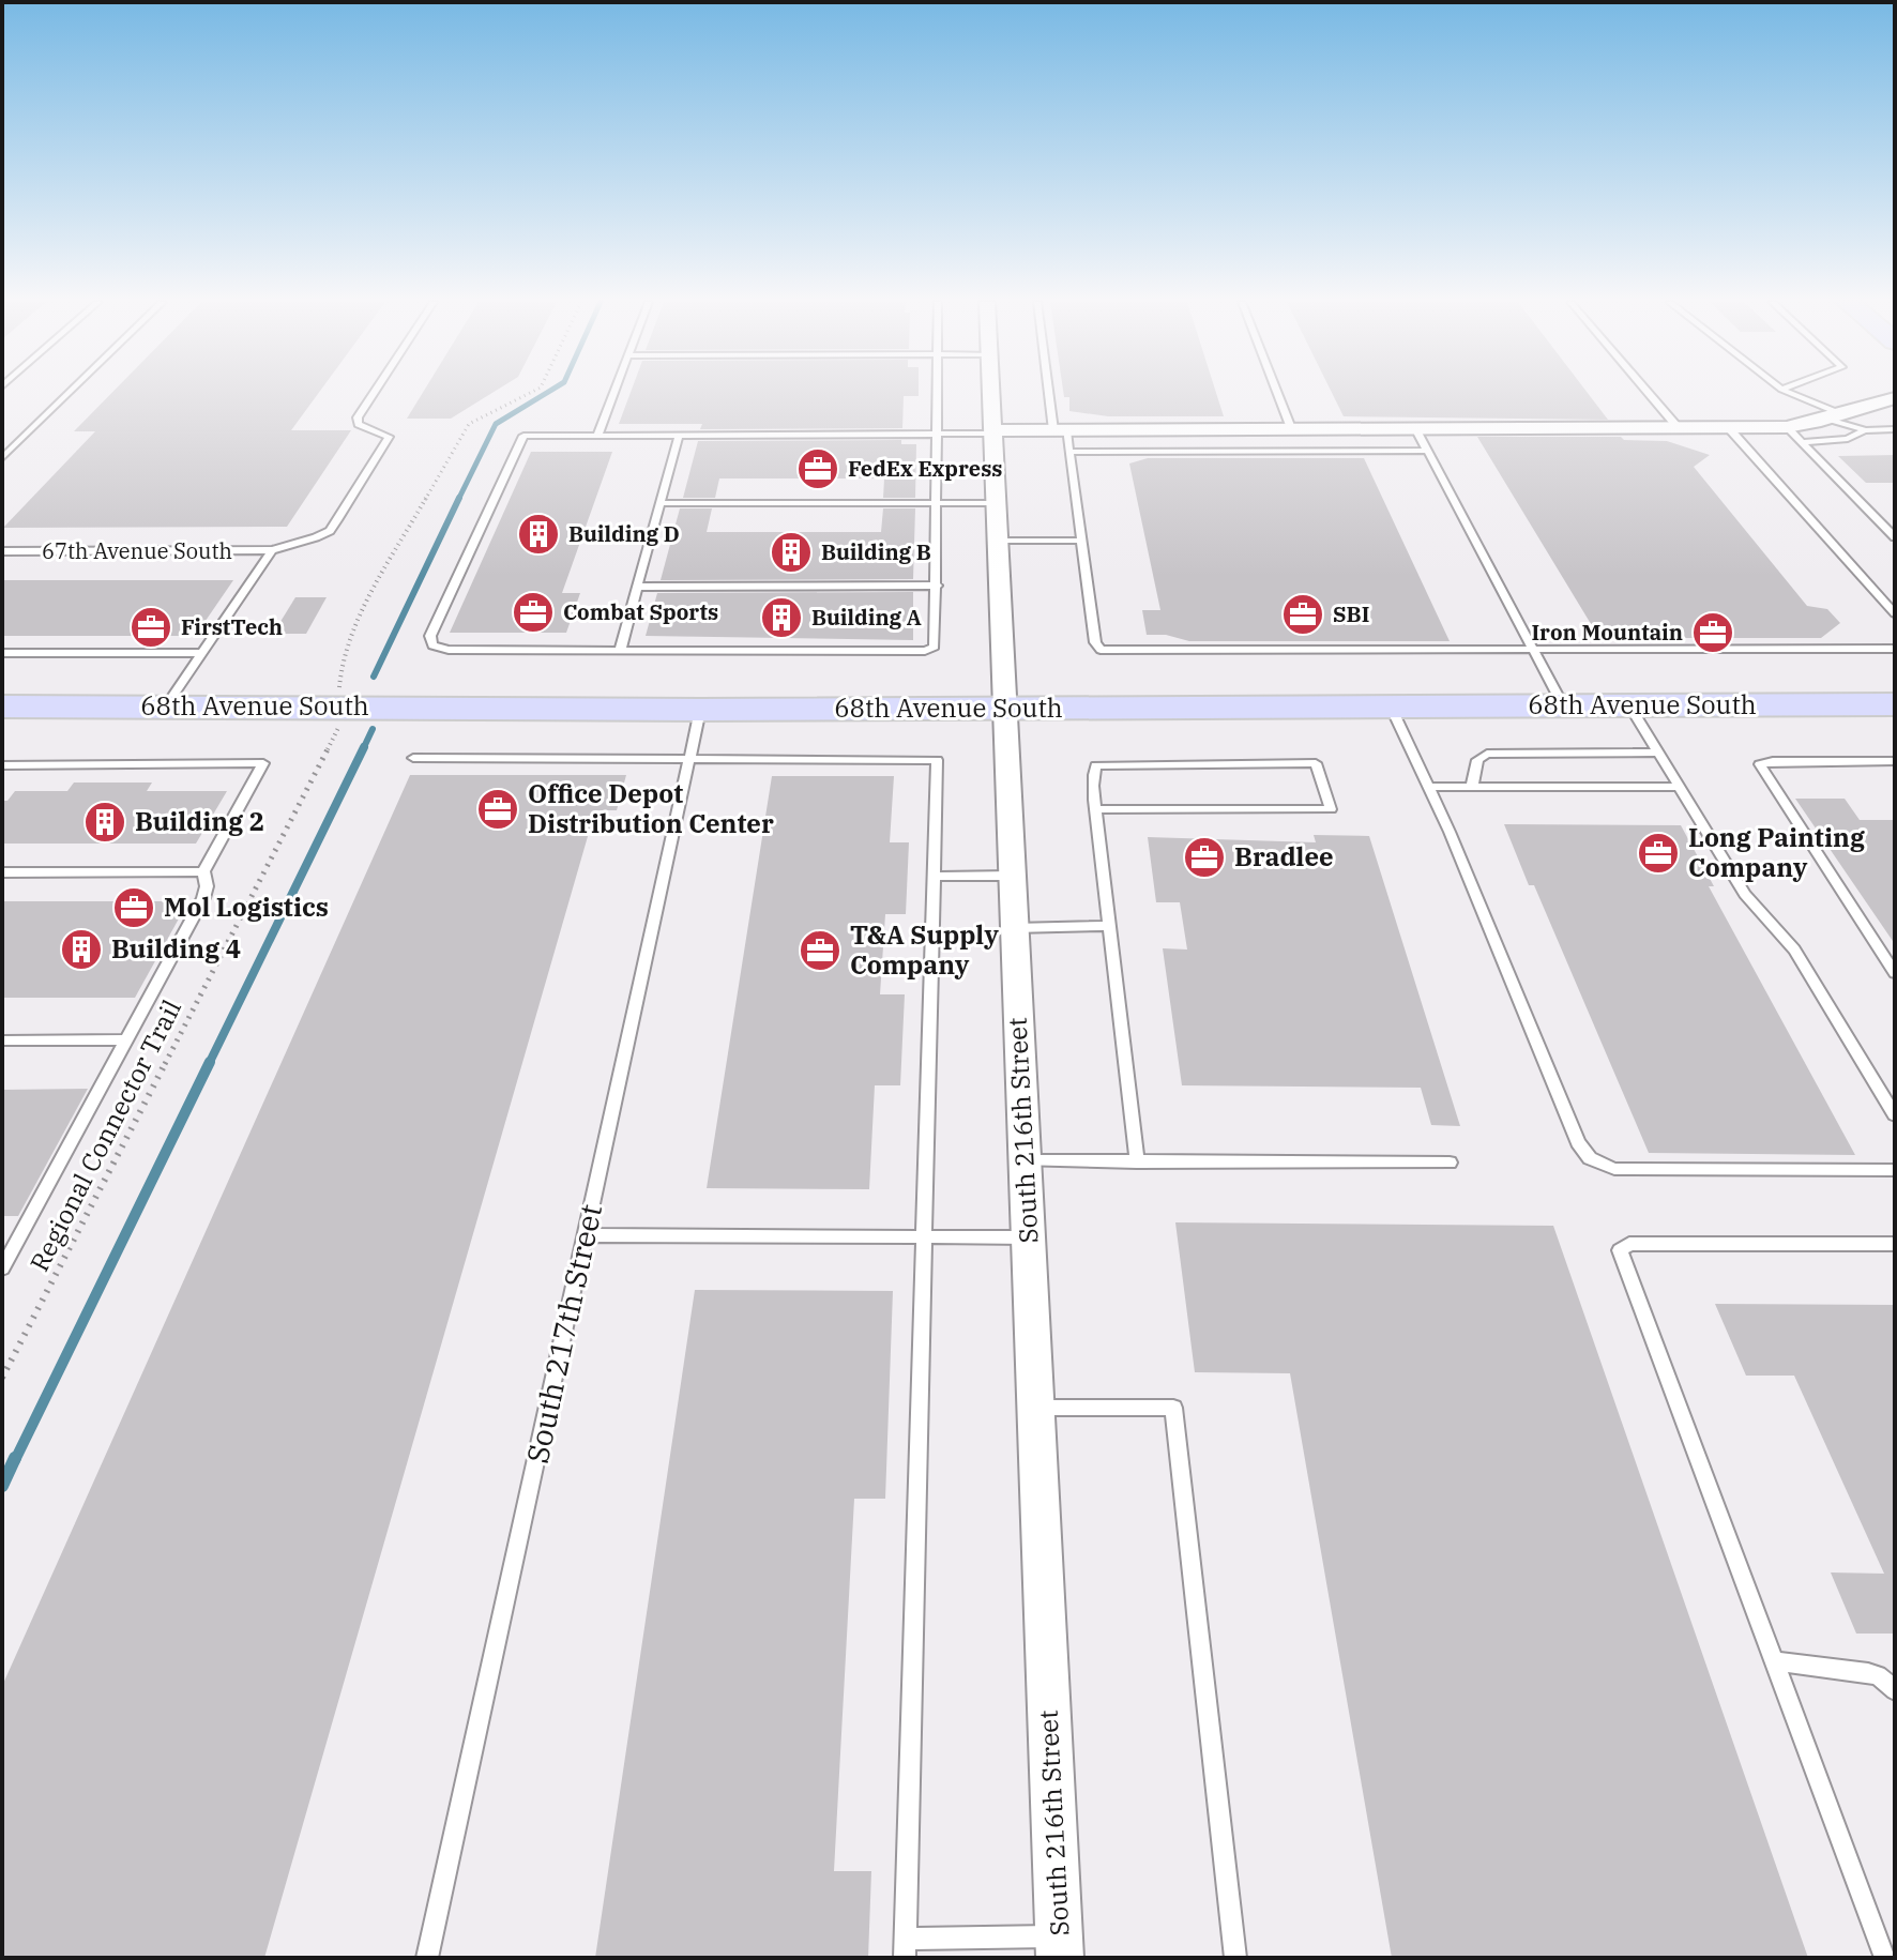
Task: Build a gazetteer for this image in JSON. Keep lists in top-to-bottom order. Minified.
{"streets":{"main road":["68th Avenue South"],"street":["South 216th Street"],"lane":["67th Avenue South","South 217th Street"],"path":["Regional Connector Trail"]},"crossings":[["68th Avenue South","South 216th Street"],["68th Avenue South","Regional Connector Trail"],["68th Avenue South","South 217th Street"]],"places":{"office":["FedEx Express","Combat Sports","SBI","FirstTech","Iron Mountain","Office Depot Distribution Center","Long Painting Company","Bradlee","Mol Logistics","T&A Supply Company"],"building":["Building D","Building B","Building A","Building 2","Building 4"]}}
